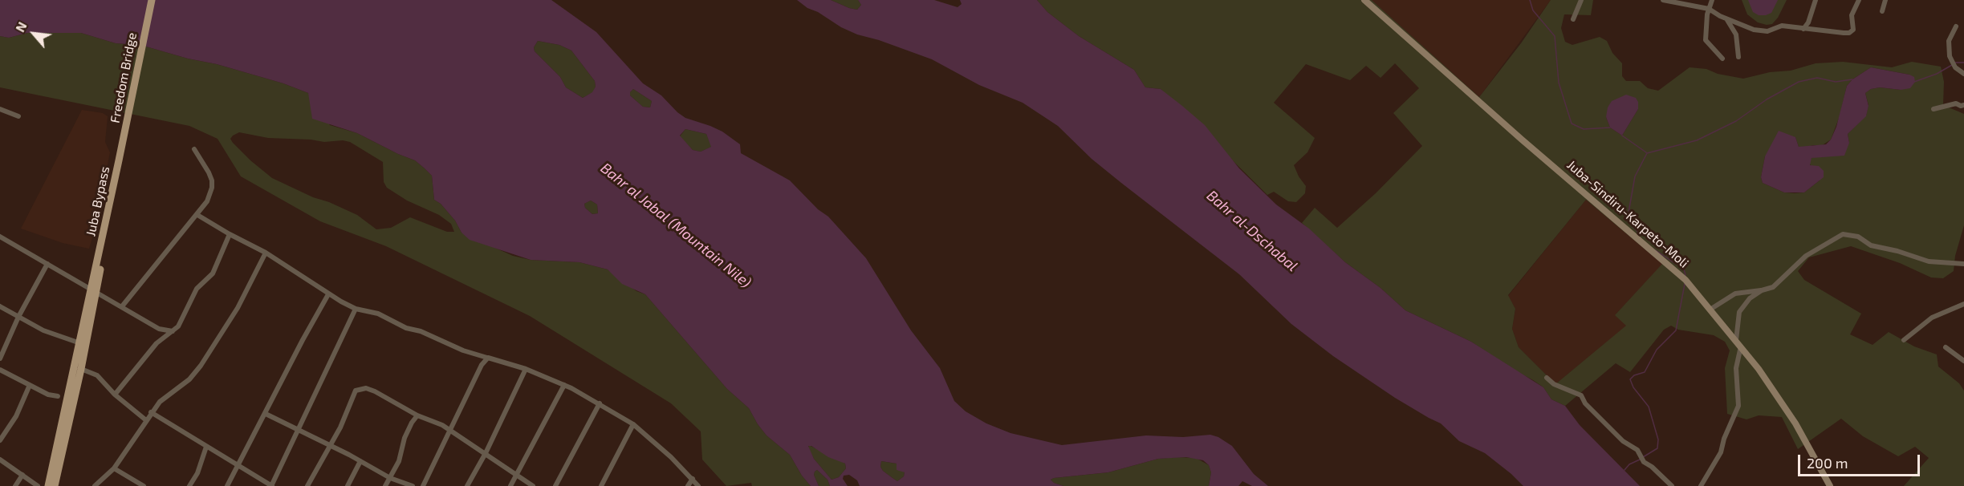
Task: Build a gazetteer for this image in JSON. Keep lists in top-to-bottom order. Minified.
{"streets":{"main road":["Freedom Bridge","Juba Bypass","Juba-Sindiru-Karpeto-Moli"]},"crossings":[["Freedom Bridge","Juba Bypass"]],"water":["Bahr al Jabal (Mountain Nile)","Bahr al-Dschabal"],"scale_bar":"200 m","north":"top left"}
